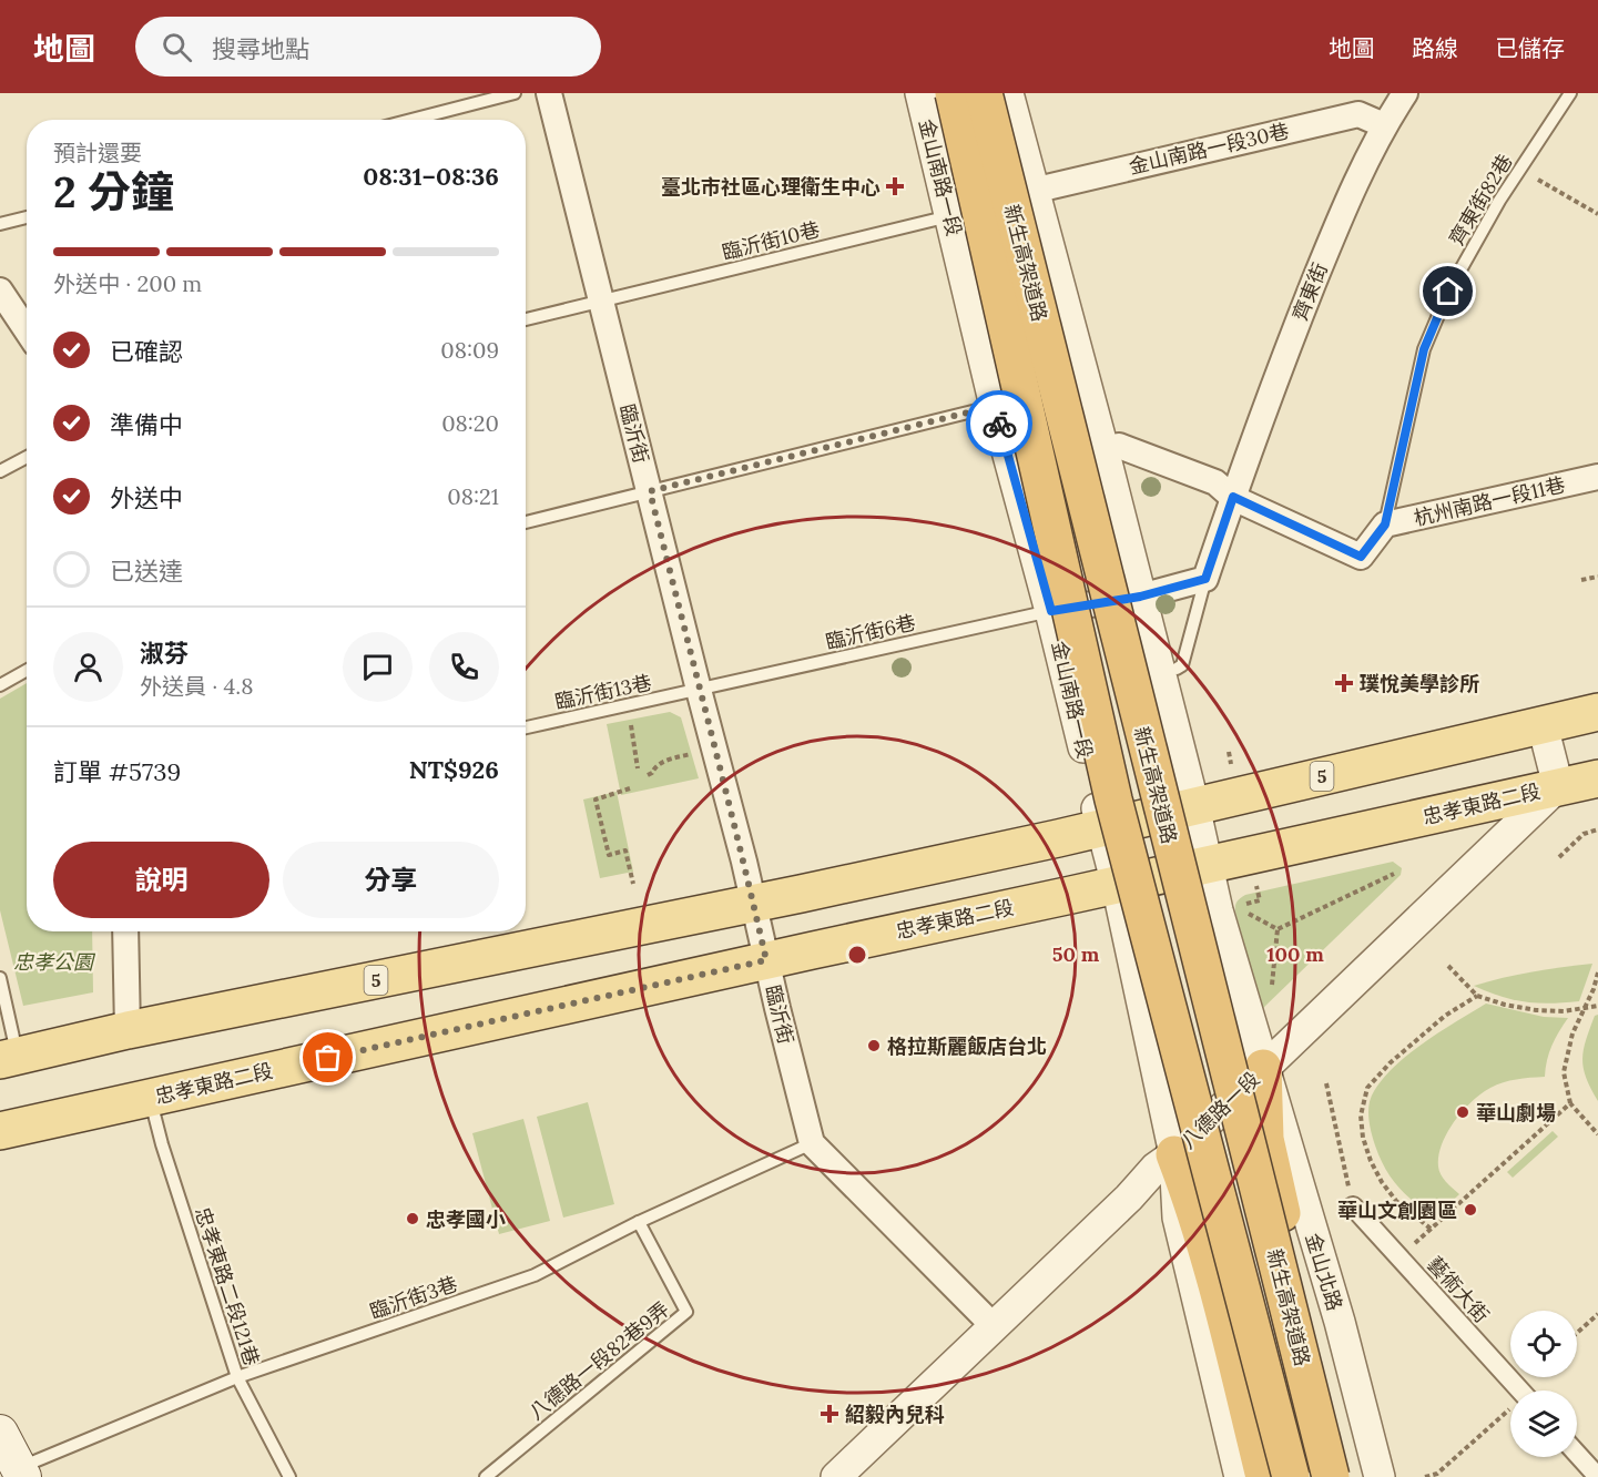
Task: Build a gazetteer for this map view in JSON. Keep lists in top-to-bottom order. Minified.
{"streets":{"highway":["新生高架道路"],"main road":["5","忠孝東路二段"],"street":["金山南路一段30巷","金山南路一段","齊東街","臨沂街","杭州南路一段11巷","八德路一段","金山北路","藝術大街"],"lane":["齊東街82巷","臨沂街10巷","臨沂街6巷","臨沂街13巷","忠孝東路二段121巷","臨沂街3巷","八德路一段82巷9弄"]},"crossings":[["金山南路一段30巷","齊東街"],["金山南路一段","臨沂街10巷"],["金山南路一段","臨沂街6巷"],["金山南路一段","5"],["金山南路一段","忠孝東路二段"],["金山南路一段","八德路一段"],["齊東街82巷","杭州南路一段11巷"],["臨沂街10巷","臨沂街"],["齊東街","杭州南路一段11巷"],["臨沂街","臨沂街6巷"],["臨沂街","臨沂街13巷"],["臨沂街","5"],["臨沂街","忠孝東路二段"],["臨沂街","臨沂街3巷"],["臨沂街6巷","臨沂街13巷"],["忠孝東路二段","八德路一段"],["忠孝東路二段","忠孝東路二段121巷"],["八德路一段","金山北路"],["忠孝東路二段121巷","臨沂街3巷"],["臨沂街3巷","八德路一段82巷9弄"]],"parks":["忠孝公園"],"places":{"health":["臺北市社區心理衛生中心","璞悅美學診所","紹毅內兒科"],"other":["格拉斯麗飯店台北","華山劇場","華山文創園區","忠孝國小"]},"page":{"header":"地圖","search":"搜尋地點","nav":["地圖","路線","已儲存"],"heading":["2 分鐘","預計還要","08:31–08:36"],"panel":["淑芬","外送員 · 4.8","訂單 #5739","NT$926"],"bar":"外送中 · 200 m","list":[["已確認","08:09"],["準備中","08:20"],["外送中","08:21"],"已送達"],"buttons":["說明","分享"]},"rings":["50 m","100 m"]}
